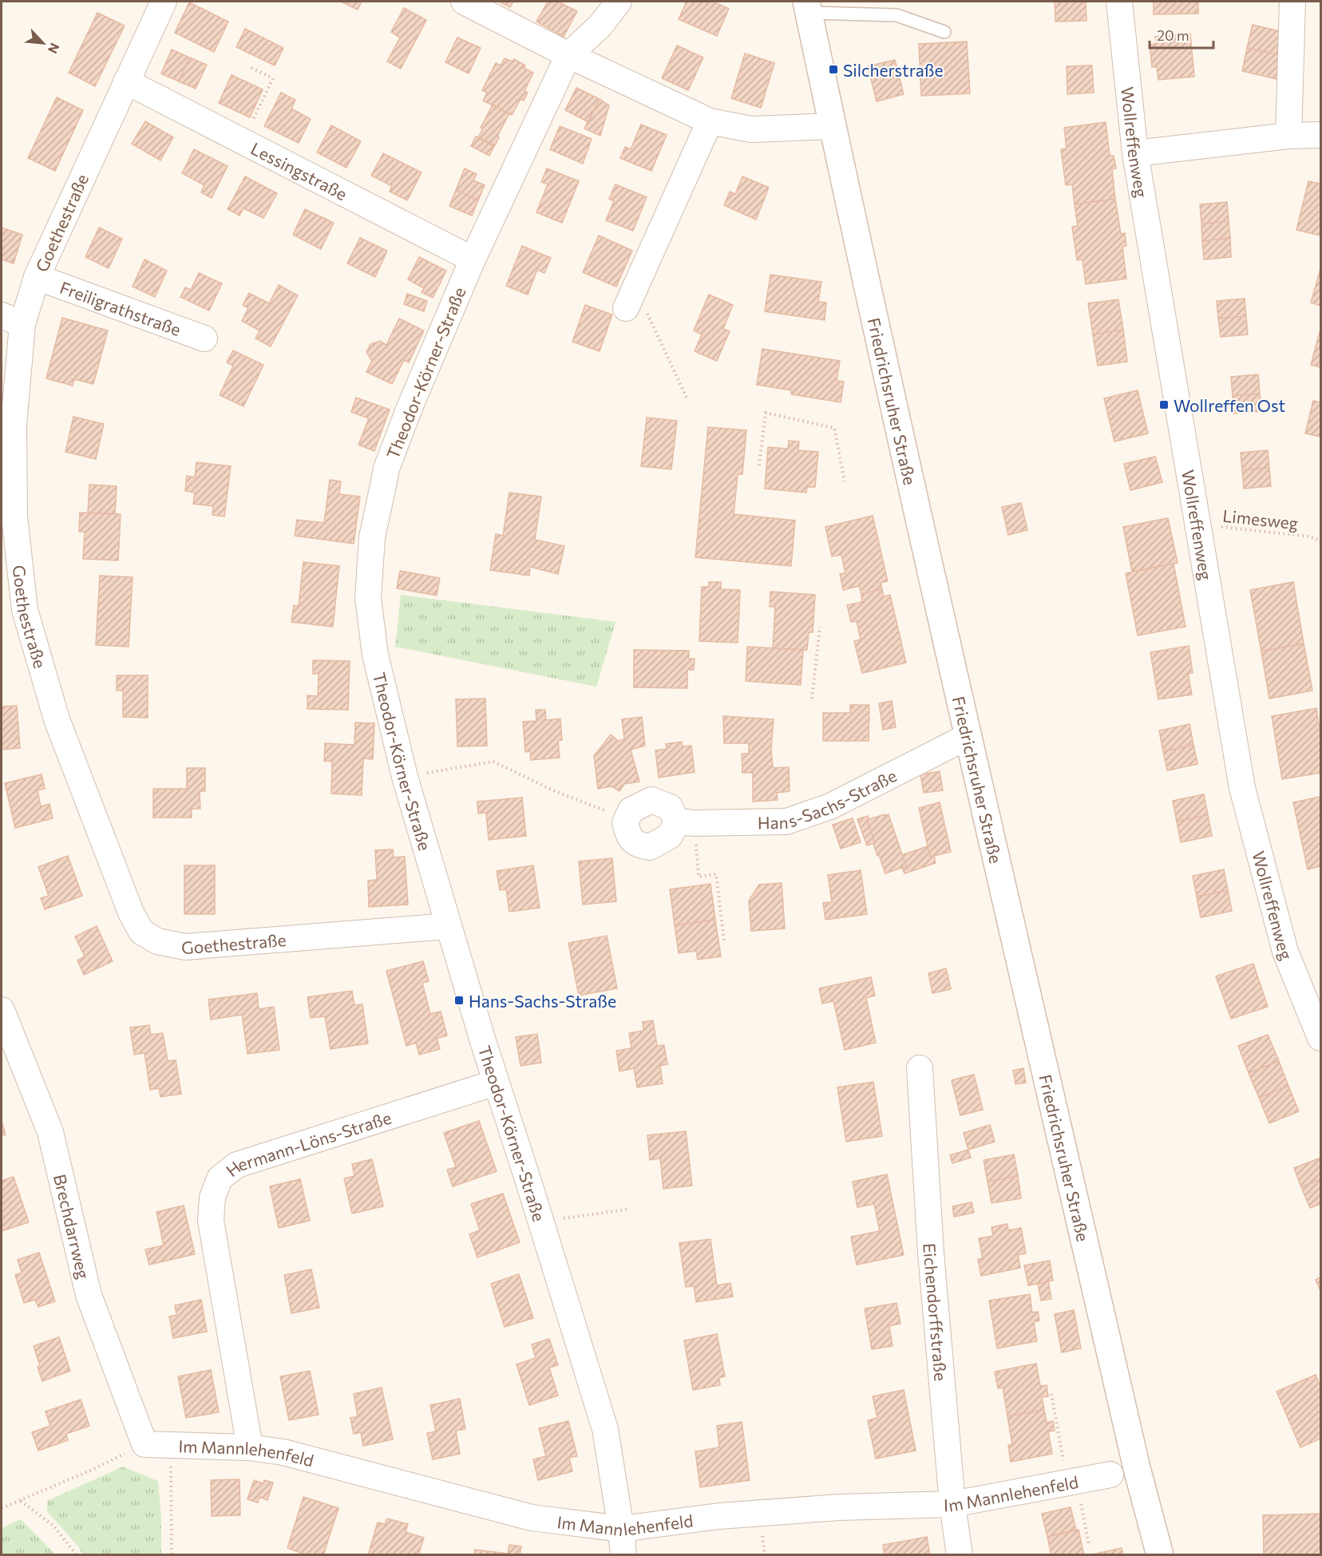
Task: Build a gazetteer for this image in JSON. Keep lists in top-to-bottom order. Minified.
{"streets":{"main road":["Friedrichsruher Straße"],"street":["Wollreffenweg","Lessingstraße","Goethestraße","Freiligrathstraße","Theodor-Körner-Straße","Hans-Sachs-Straße","Hermann-Löns-Straße","Brechdarrweg","Eichendorffstraße","Im Mannlehenfeld"],"path":["Limesweg"]},"crossings":[["Wollreffenweg","Limesweg"],["Lessingstraße","Goethestraße"],["Lessingstraße","Theodor-Körner-Straße"],["Goethestraße","Freiligrathstraße"],["Goethestraße","Theodor-Körner-Straße"],["Theodor-Körner-Straße","Hermann-Löns-Straße"],["Theodor-Körner-Straße","Im Mannlehenfeld"],["Friedrichsruher Straße","Hans-Sachs-Straße"],["Hermann-Löns-Straße","Im Mannlehenfeld"],["Brechdarrweg","Im Mannlehenfeld"],["Eichendorffstraße","Im Mannlehenfeld"]],"places":{"transit":["Silcherstraße","Wollreffen Ost","Hans-Sachs-Straße"]},"scale_bar":"20 m","north":"bottom right"}
